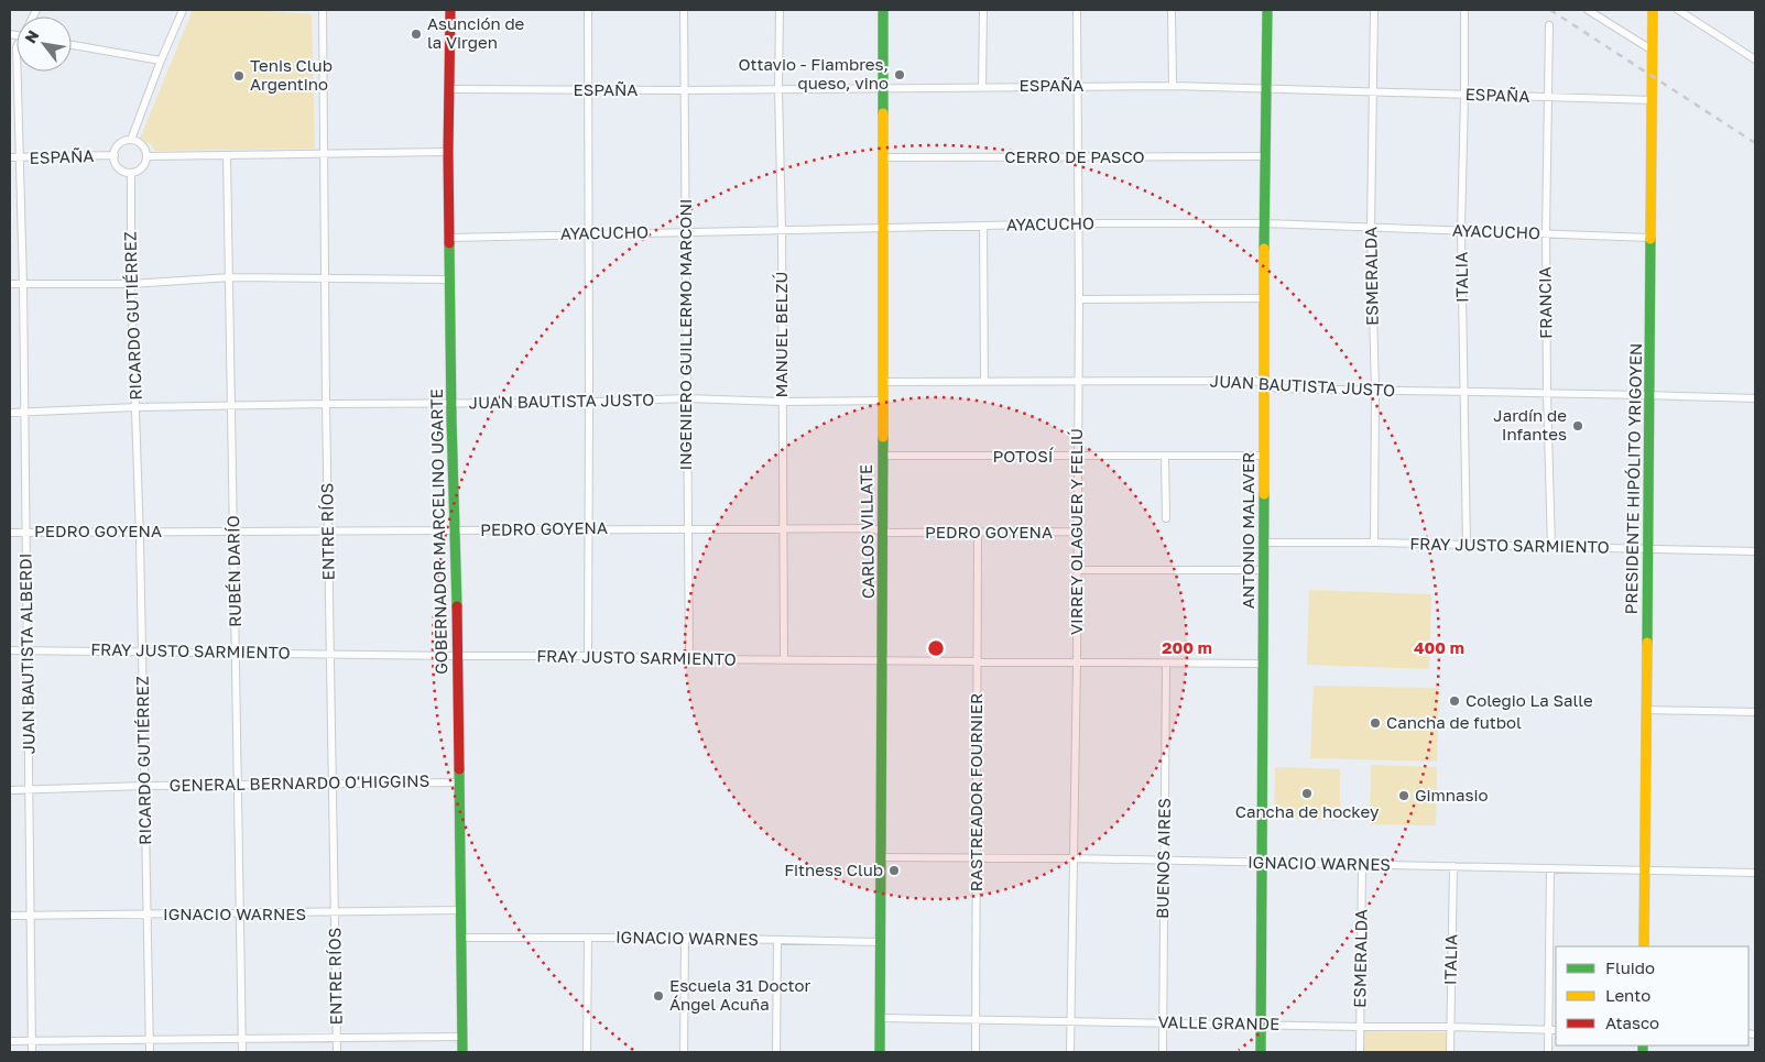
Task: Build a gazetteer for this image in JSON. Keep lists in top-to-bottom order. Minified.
{"streets":{"street":["ESPAÑA","CERRO DE PASCO","AYACUCHO","ESMERALDA","ITALIA","FRANCIA","RICARDO GUTIÉRREZ","INGENIERO GUILLERMO MARCONI","MANUEL BELZÚ","JUAN BAUTISTA JUSTO","POTOSÍ","PRESIDENTE HIPÓLITO YRIGOYEN","PEDRO GOYENA","ANTONIO MALAVER","ENTRE RÍOS","GOBERNADOR MARCELINO UGARTE","CARLOS VILLATE","VIRREY OLAGUER Y FELIÚ","FRAY JUSTO SARMIENTO","RUBÉN DARÍO","JUAN BAUTISTA ALBERDI","GENERAL BERNARDO O'HIGGINS","RASTREADOR FOURNIER","BUENOS AIRES","IGNACIO WARNES","VALLE GRANDE"]},"crossings":[["ESPAÑA","ESMERALDA"],["ESPAÑA","ITALIA"],["ESPAÑA","FRANCIA"],["ESPAÑA","RICARDO GUTIÉRREZ"],["ESPAÑA","INGENIERO GUILLERMO MARCONI"],["ESPAÑA","MANUEL BELZÚ"],["ESPAÑA","PRESIDENTE HIPÓLITO YRIGOYEN"],["ESPAÑA","ANTONIO MALAVER"],["ESPAÑA","GOBERNADOR MARCELINO UGARTE"],["ESPAÑA","CARLOS VILLATE"],["ESPAÑA","VIRREY OLAGUER Y FELIÚ"],["ESPAÑA","JUAN BAUTISTA ALBERDI"],["CERRO DE PASCO","ANTONIO MALAVER"],["CERRO DE PASCO","CARLOS VILLATE"],["CERRO DE PASCO","VIRREY OLAGUER Y FELIÚ"],["AYACUCHO","ESMERALDA"],["AYACUCHO","ITALIA"],["AYACUCHO","FRANCIA"],["AYACUCHO","INGENIERO GUILLERMO MARCONI"],["AYACUCHO","MANUEL BELZÚ"],["AYACUCHO","PRESIDENTE HIPÓLITO YRIGOYEN"],["AYACUCHO","ANTONIO MALAVER"],["AYACUCHO","GOBERNADOR MARCELINO UGARTE"],["AYACUCHO","CARLOS VILLATE"],["AYACUCHO","VIRREY OLAGUER Y FELIÚ"],["ESMERALDA","JUAN BAUTISTA JUSTO"],["ESMERALDA","FRAY JUSTO SARMIENTO"],["ESMERALDA","IGNACIO WARNES"],["ESMERALDA","VALLE GRANDE"],["ITALIA","JUAN BAUTISTA JUSTO"],["ITALIA","FRAY JUSTO SARMIENTO"],["ITALIA","IGNACIO WARNES"],["ITALIA","VALLE GRANDE"],["FRANCIA","JUAN BAUTISTA JUSTO"],["FRANCIA","FRAY JUSTO SARMIENTO"],["RICARDO GUTIÉRREZ","JUAN BAUTISTA JUSTO"],["RICARDO GUTIÉRREZ","PEDRO GOYENA"],["RICARDO GUTIÉRREZ","FRAY JUSTO SARMIENTO"],["RICARDO GUTIÉRREZ","GENERAL BERNARDO O'HIGGINS"],["RICARDO GUTIÉRREZ","IGNACIO WARNES"],["INGENIERO GUILLERMO MARCONI","JUAN BAUTISTA JUSTO"],["INGENIERO GUILLERMO MARCONI","PEDRO GOYENA"],["INGENIERO GUILLERMO MARCONI","FRAY JUSTO SARMIENTO"],["MANUEL BELZÚ","JUAN BAUTISTA JUSTO"],["MANUEL BELZÚ","PEDRO GOYENA"],["MANUEL BELZÚ","FRAY JUSTO SARMIENTO"],["JUAN BAUTISTA JUSTO","PRESIDENTE HIPÓLITO YRIGOYEN"],["JUAN BAUTISTA JUSTO","ANTONIO MALAVER"],["JUAN BAUTISTA JUSTO","ENTRE RÍOS"],["JUAN BAUTISTA JUSTO","GOBERNADOR MARCELINO UGARTE"],["JUAN BAUTISTA JUSTO","CARLOS VILLATE"],["JUAN BAUTISTA JUSTO","VIRREY OLAGUER Y FELIÚ"],["JUAN BAUTISTA JUSTO","RUBÉN DARÍO"],["JUAN BAUTISTA JUSTO","JUAN BAUTISTA ALBERDI"],["POTOSÍ","ANTONIO MALAVER"],["POTOSÍ","CARLOS VILLATE"],["POTOSÍ","VIRREY OLAGUER Y FELIÚ"],["PRESIDENTE HIPÓLITO YRIGOYEN","FRAY JUSTO SARMIENTO"],["PRESIDENTE HIPÓLITO YRIGOYEN","IGNACIO WARNES"],["PEDRO GOYENA","ENTRE RÍOS"],["PEDRO GOYENA","GOBERNADOR MARCELINO UGARTE"],["PEDRO GOYENA","CARLOS VILLATE"],["PEDRO GOYENA","VIRREY OLAGUER Y FELIÚ"],["PEDRO GOYENA","RUBÉN DARÍO"],["PEDRO GOYENA","JUAN BAUTISTA ALBERDI"],["PEDRO GOYENA","RASTREADOR FOURNIER"],["ANTONIO MALAVER","FRAY JUSTO SARMIENTO"],["ANTONIO MALAVER","IGNACIO WARNES"],["ANTONIO MALAVER","VALLE GRANDE"],["ENTRE RÍOS","FRAY JUSTO SARMIENTO"],["ENTRE RÍOS","GENERAL BERNARDO O'HIGGINS"],["ENTRE RÍOS","IGNACIO WARNES"],["GOBERNADOR MARCELINO UGARTE","FRAY JUSTO SARMIENTO"],["GOBERNADOR MARCELINO UGARTE","GENERAL BERNARDO O'HIGGINS"],["GOBERNADOR MARCELINO UGARTE","IGNACIO WARNES"],["CARLOS VILLATE","FRAY JUSTO SARMIENTO"],["CARLOS VILLATE","IGNACIO WARNES"],["CARLOS VILLATE","VALLE GRANDE"],["VIRREY OLAGUER Y FELIÚ","FRAY JUSTO SARMIENTO"],["VIRREY OLAGUER Y FELIÚ","IGNACIO WARNES"],["VIRREY OLAGUER Y FELIÚ","VALLE GRANDE"],["FRAY JUSTO SARMIENTO","RUBÉN DARÍO"],["FRAY JUSTO SARMIENTO","JUAN BAUTISTA ALBERDI"],["FRAY JUSTO SARMIENTO","RASTREADOR FOURNIER"],["FRAY JUSTO SARMIENTO","BUENOS AIRES"],["RUBÉN DARÍO","GENERAL BERNARDO O'HIGGINS"],["RUBÉN DARÍO","IGNACIO WARNES"],["JUAN BAUTISTA ALBERDI","GENERAL BERNARDO O'HIGGINS"],["JUAN BAUTISTA ALBERDI","IGNACIO WARNES"],["RASTREADOR FOURNIER","IGNACIO WARNES"],["RASTREADOR FOURNIER","VALLE GRANDE"],["BUENOS AIRES","IGNACIO WARNES"],["BUENOS AIRES","VALLE GRANDE"]],"places":["Asunción de la Virgen","Ottavio - Fiambres, queso, vino","Tenis Club Argentino","Jardín de Infantes","Colegio La Salle","Cancha de futbol","Cancha de hockey","Gimnasio","Fitness Club","Escuela 31 Doctor Ángel Acuña"],"legend":["Fluido","Lento","Atasco"],"north":"top left","rings":["200 m","400 m"]}
